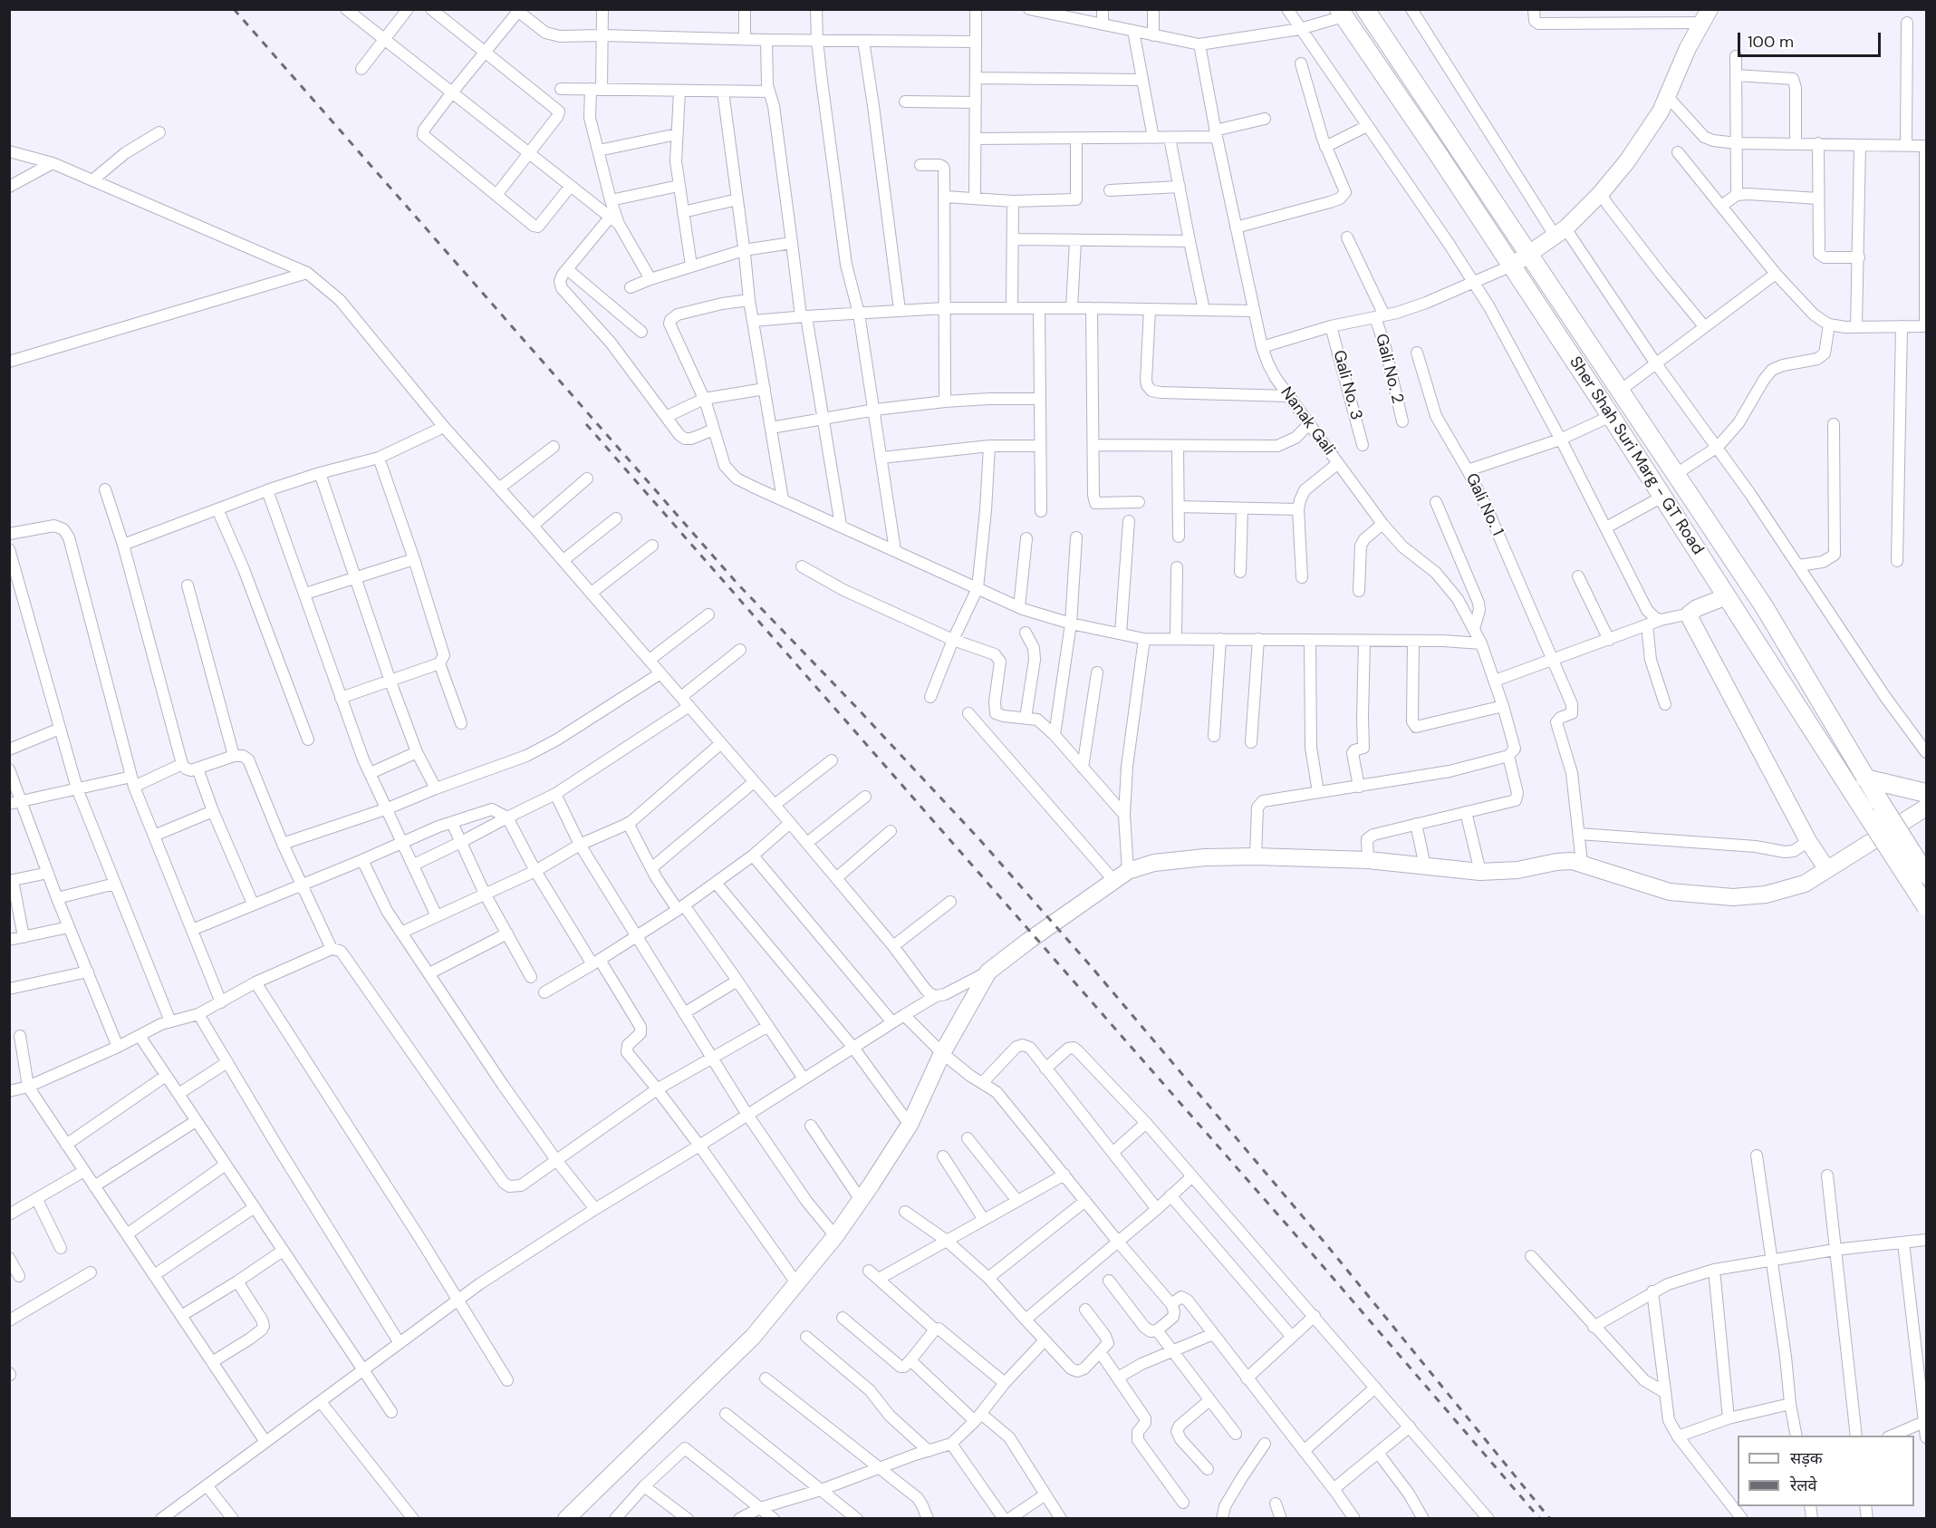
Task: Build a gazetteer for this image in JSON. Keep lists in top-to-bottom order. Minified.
{"streets":{"main road":["Sher Shah Suri Marg - GT Road"],"street":["Gali No. 2","Gali No. 3","Nanak Gali","Gali No. 1"]},"legend":["सड़क","रेलवे"],"scale_bar":"100 m"}
